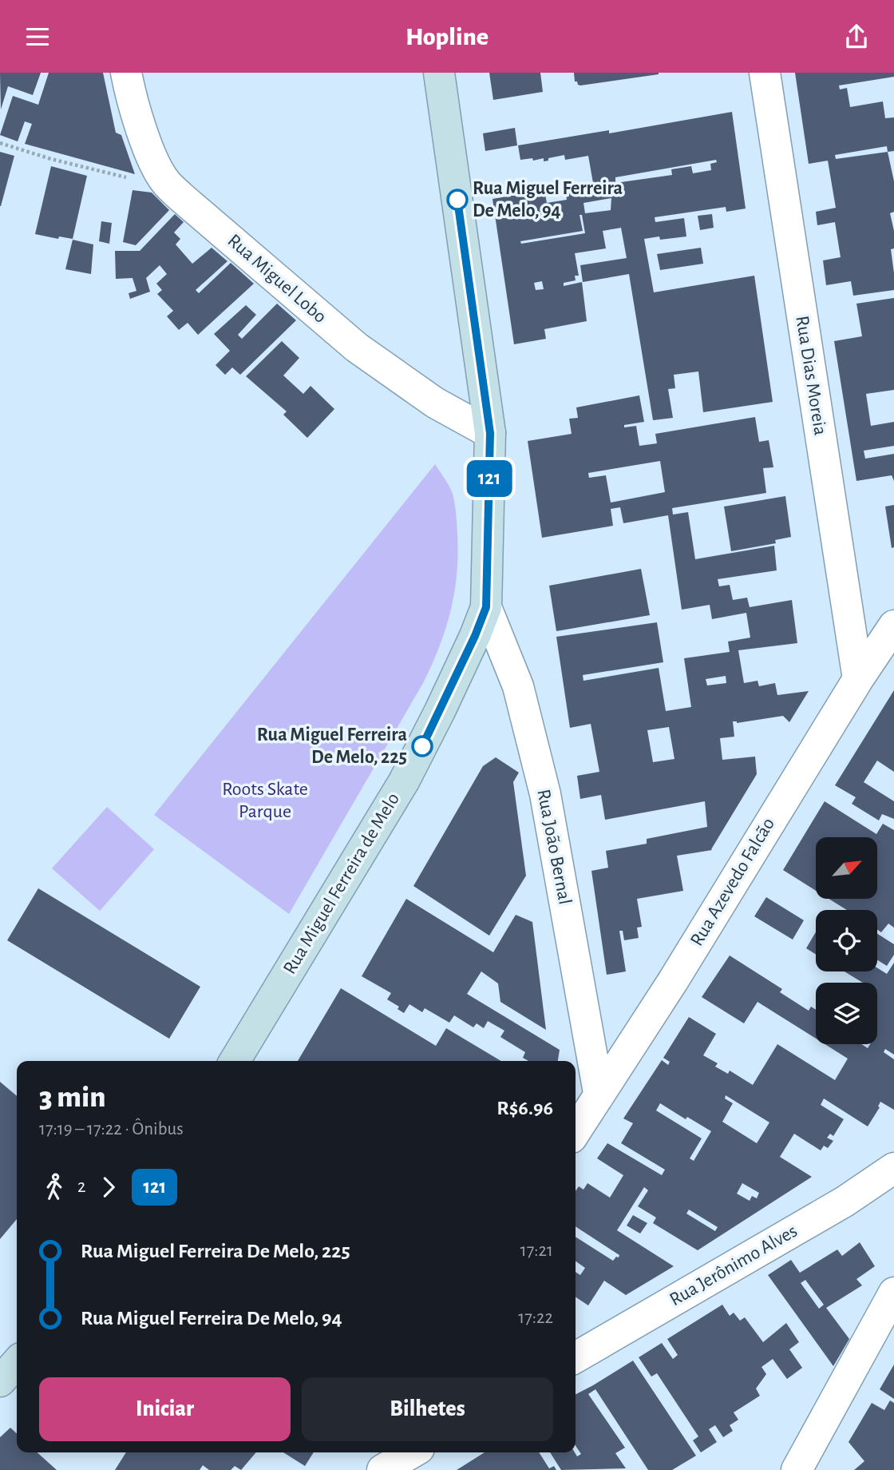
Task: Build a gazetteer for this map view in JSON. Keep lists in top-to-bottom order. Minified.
{"streets":{"main road":["Rua Miguel Ferreira de Melo"],"street":["Rua Miguel Lobo","Rua Dias Moreia","Rua João Bernal","Rua Azevedo Falcão","Rua Jerônimo Alves"]},"crossings":[["Rua Miguel Lobo","Rua Miguel Ferreira de Melo"],["Rua Dias Moreia","Rua Azevedo Falcão"],["Rua João Bernal","Rua Azevedo Falcão"],["Rua João Bernal","Rua Miguel Ferreira de Melo"]],"parks":["Roots Skate Parque"],"places":["Rua Miguel Ferreira De Melo, 94","Rua Miguel Ferreira De Melo, 225"],"lines":["bus line 121"],"north":"top right","page":{"header":"Hopline","on_map":"121","heading":["3 min","17:19 – 17:22 · Ônibus","R$6.96"],"legs":["2","121"],"list":[{"name":"Rua Miguel Ferreira De Melo, 225","value":"17:21"},{"name":"Rua Miguel Ferreira De Melo, 94","value":"17:22"}],"buttons":["Iniciar","Bilhetes"]}}
